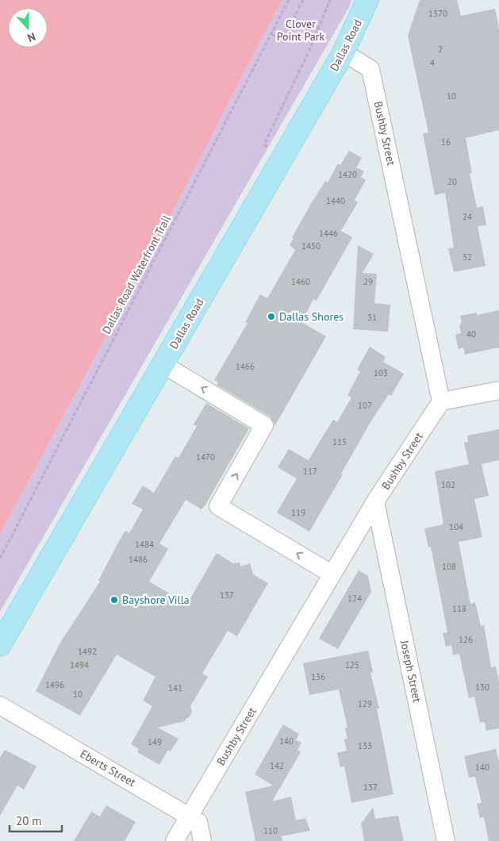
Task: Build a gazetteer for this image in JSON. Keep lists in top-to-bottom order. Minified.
{"streets":{"main road":["Dallas Road"],"street":["Bushby Street","Joseph Street","Eberts Street"],"path":["Dallas Road Waterfront Trail"]},"crossings":[["Dallas Road","Bushby Street"],["Bushby Street","Joseph Street"],["Bushby Street","Eberts Street"]],"parks":["Clover Point Park"],"places":["Dallas Shores","Bayshore Villa"],"house_numbers":["1370","2","4","10","16","1420","20","1440","24","1446","1450","32","1460","29","31","40","1466","103","107","115","1470","117","102","119","104","1484","1486","108","137","124","118","126","1492","1494","125","136","1496","130","141","10","129","140","149","133","142","140","137","110"],"scale_bar":"20 m","north":"bottom"}
